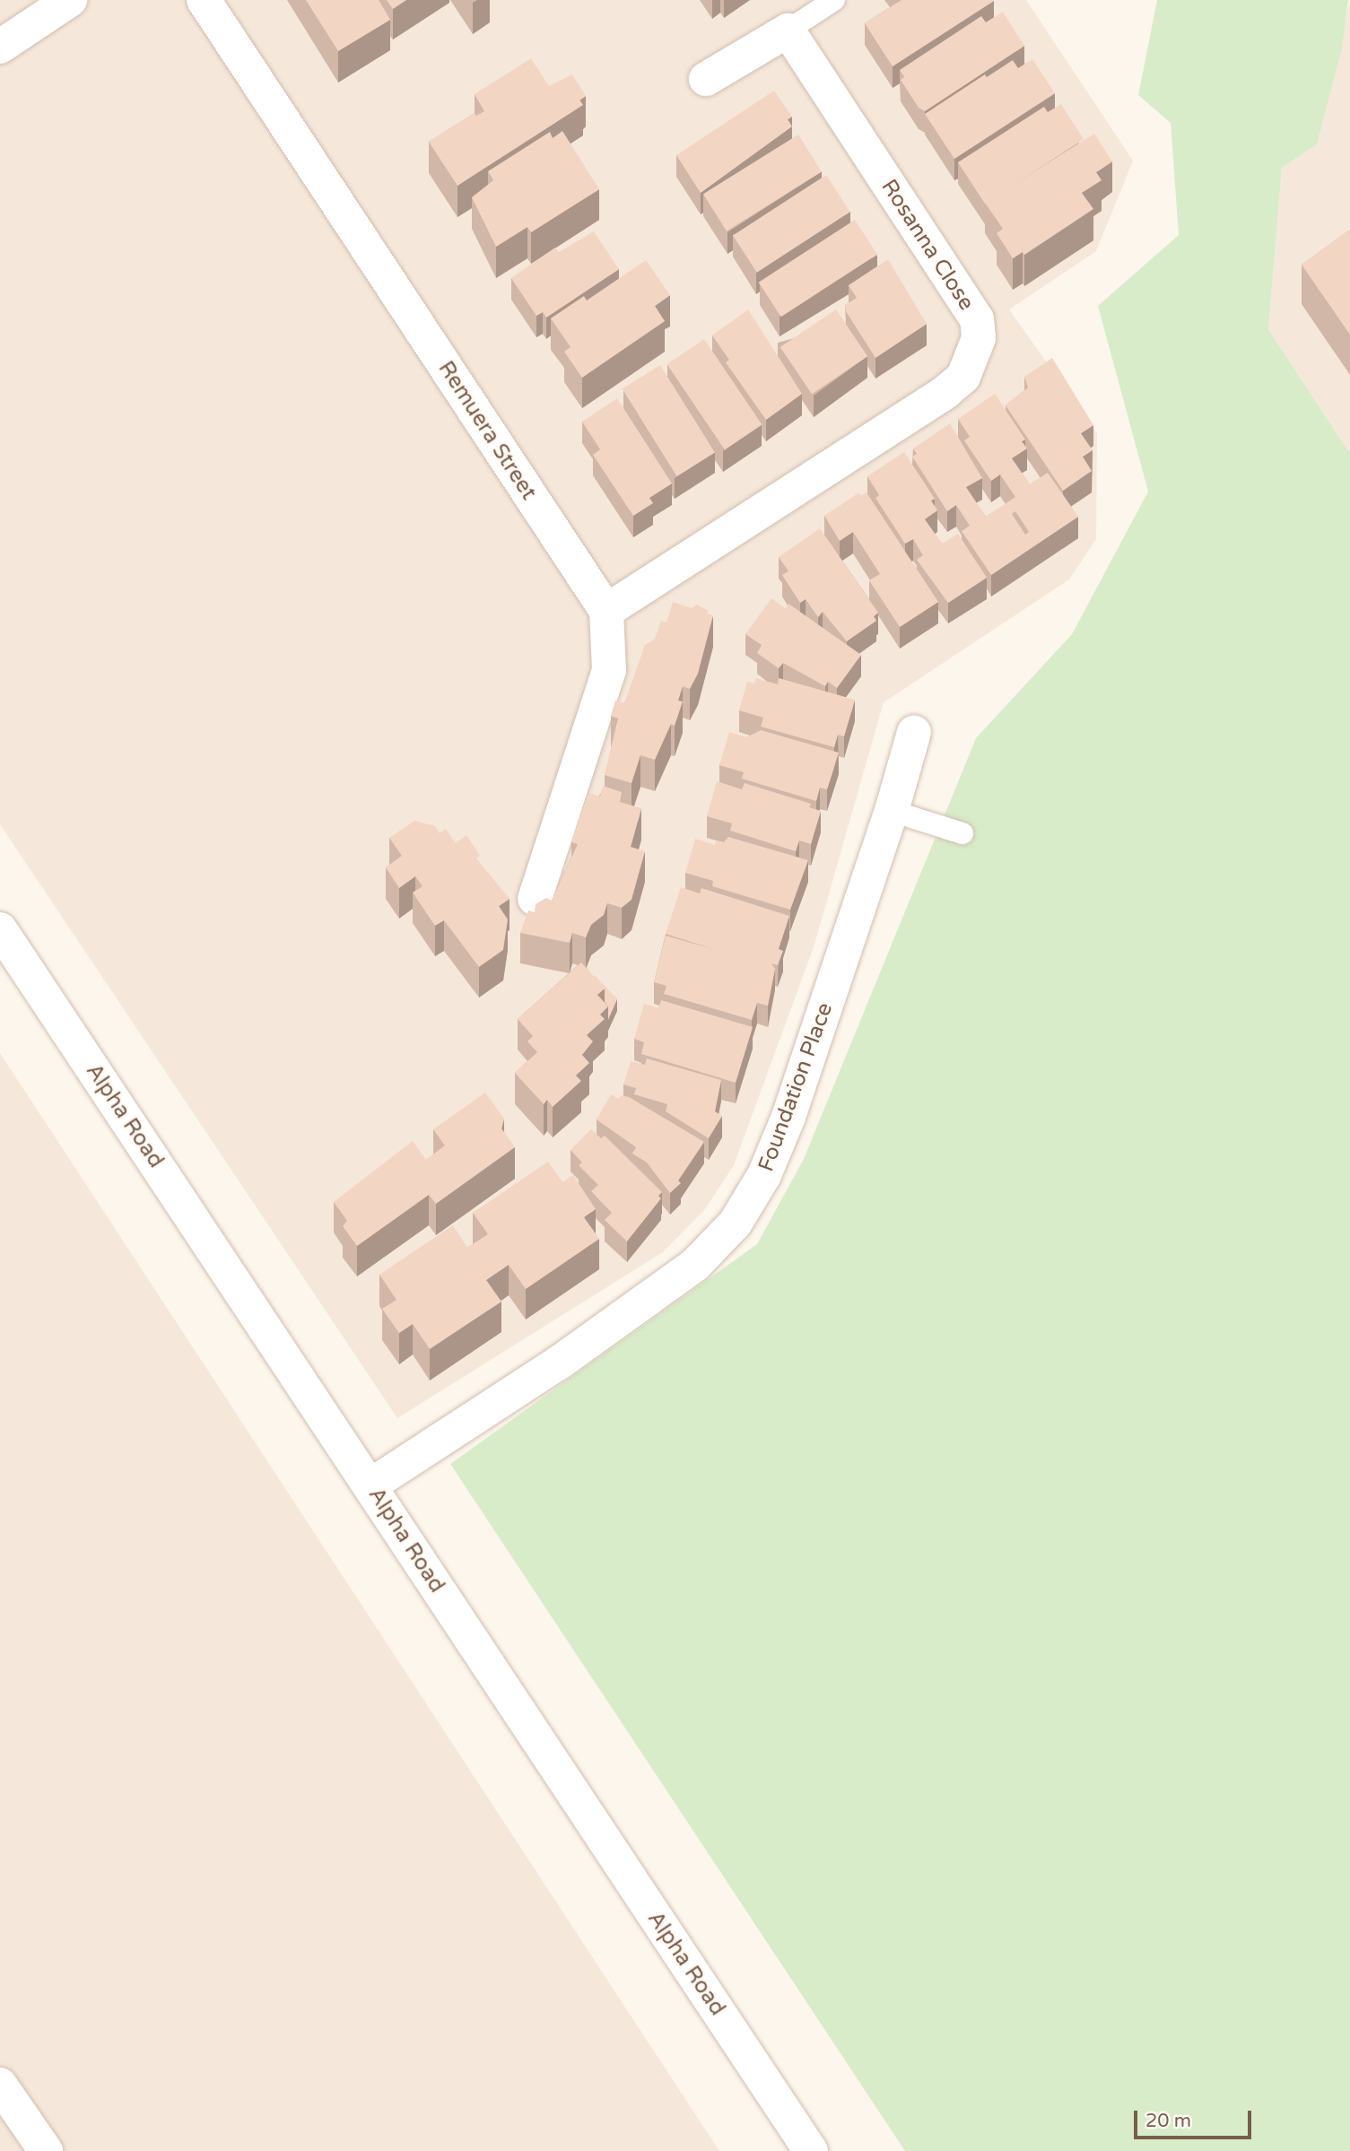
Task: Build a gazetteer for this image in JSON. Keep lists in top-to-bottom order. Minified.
{"streets":{"street":["Rosanna Close","Remuera Street","Foundation Place","Alpha Road"]},"crossings":[["Rosanna Close","Remuera Street"],["Foundation Place","Alpha Road"]],"scale_bar":"20 m"}
